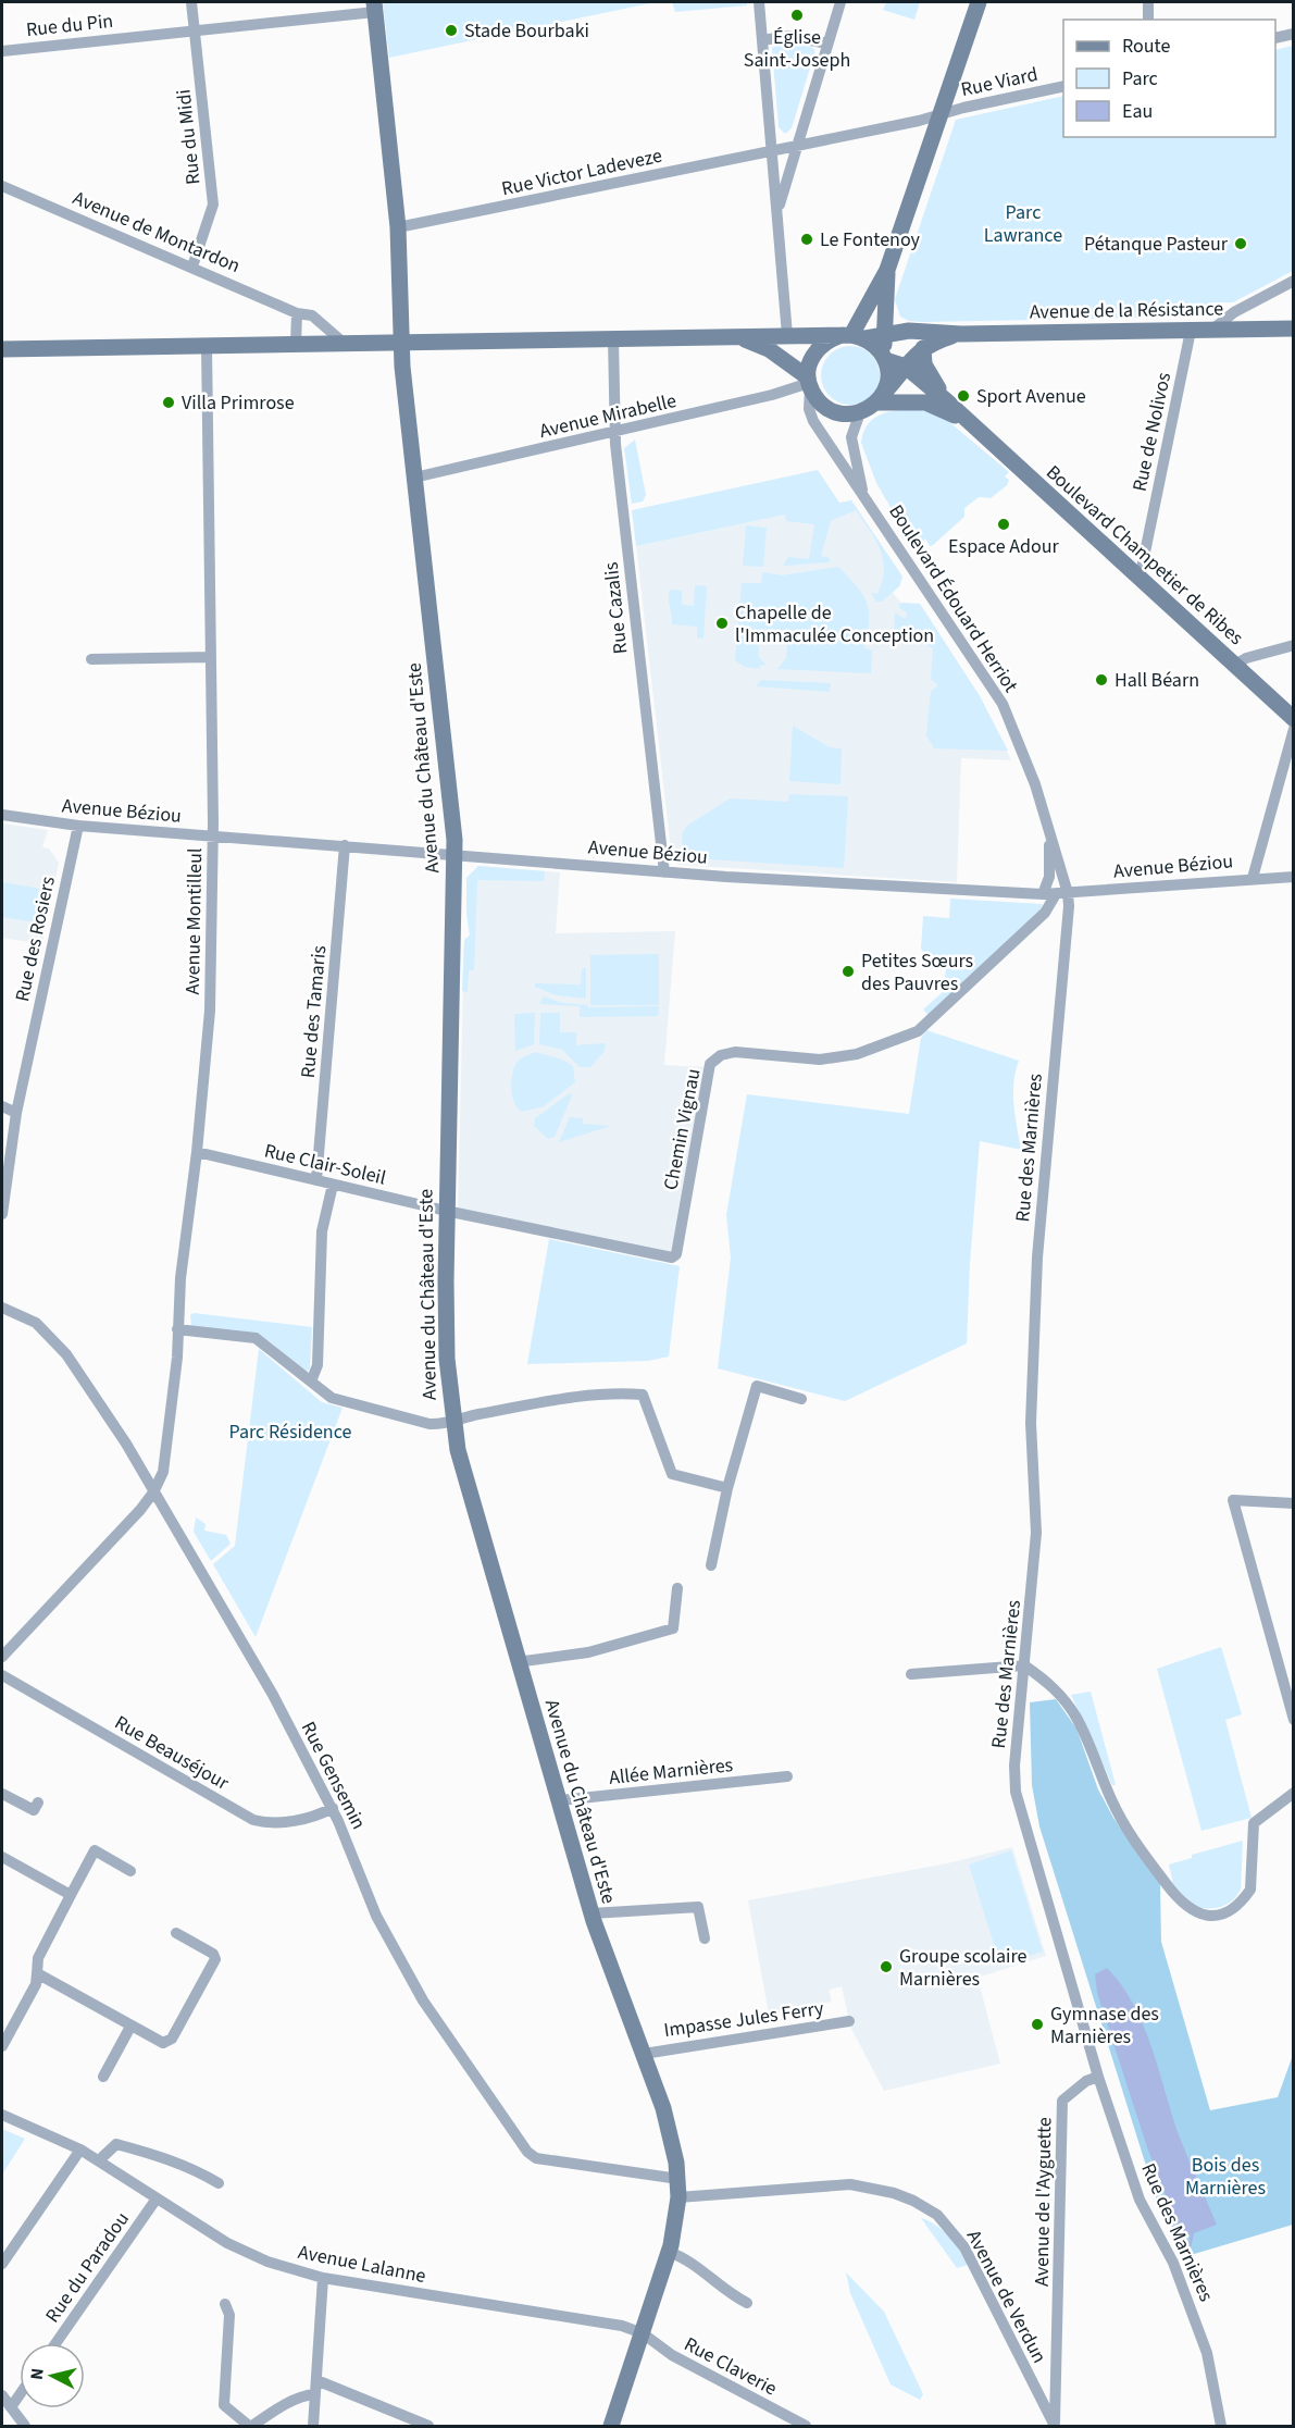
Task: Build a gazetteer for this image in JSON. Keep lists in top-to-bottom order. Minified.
{"streets":{"street":["Rue du Pin","Rue Viard","Rue du Midi","Rue Victor Ladeveze","Avenue de Montardon","Avenue de la Résistance","Avenue Mirabelle","Rue de Nolivos","Boulevard Champetier de Ribes","Boulevard Édouard Herriot","Rue Cazalis","Avenue du Château d'Este","Avenue Béziou","Avenue Montilleul","Rue des Rosiers","Rue des Tamaris","Chemin Vignau","Rue des Marnières","Rue Clair-Soleil","Rue Beauséjour","Allée Marnières","Rue Gensemin","Impasse Jules Ferry","Avenue de l'Ayguette","Avenue Lalanne","Rue du Paradou","Avenue de Verdun","Rue Claverie"]},"crossings":[["Rue du Pin","Rue du Midi"],["Rue du Pin","Avenue du Château d'Este"],["Rue Viard","Rue Victor Ladeveze"],["Rue du Midi","Avenue de Montardon"],["Rue Victor Ladeveze","Avenue du Château d'Este"],["Avenue de la Résistance","Avenue Mirabelle"],["Avenue de la Résistance","Rue de Nolivos"],["Avenue de la Résistance","Boulevard Champetier de Ribes"],["Avenue de la Résistance","Boulevard Édouard Herriot"],["Avenue Mirabelle","Boulevard Champetier de Ribes"],["Avenue Mirabelle","Boulevard Édouard Herriot"],["Avenue Mirabelle","Rue Cazalis"],["Avenue Mirabelle","Avenue du Château d'Este"],["Rue de Nolivos","Boulevard Champetier de Ribes"],["Boulevard Champetier de Ribes","Boulevard Édouard Herriot"],["Boulevard Édouard Herriot","Avenue Béziou"],["Boulevard Édouard Herriot","Chemin Vignau"],["Boulevard Édouard Herriot","Rue des Marnières"],["Rue Cazalis","Avenue Béziou"],["Avenue du Château d'Este","Avenue Béziou"],["Avenue du Château d'Este","Chemin Vignau"],["Avenue du Château d'Este","Rue Clair-Soleil"],["Avenue du Château d'Este","Allée Marnières"],["Avenue du Château d'Este","Rue Gensemin"],["Avenue du Château d'Este","Impasse Jules Ferry"],["Avenue du Château d'Este","Avenue Lalanne"],["Avenue du Château d'Este","Avenue de Verdun"],["Avenue du Château d'Este","Rue Claverie"],["Avenue Béziou","Avenue Montilleul"],["Avenue Béziou","Rue des Rosiers"],["Avenue Béziou","Rue des Tamaris"],["Avenue Béziou","Chemin Vignau"],["Avenue Béziou","Rue des Marnières"],["Avenue Montilleul","Rue Clair-Soleil"],["Avenue Montilleul","Rue Gensemin"],["Rue des Tamaris","Rue Clair-Soleil"],["Chemin Vignau","Rue des Marnières"],["Chemin Vignau","Rue Clair-Soleil"],["Rue des Marnières","Avenue de l'Ayguette"],["Rue Beauséjour","Rue Gensemin"],["Avenue de l'Ayguette","Avenue de Verdun"],["Avenue Lalanne","Rue du Paradou"],["Avenue Lalanne","Rue Claverie"]],"parks":["Parc Lawrance","Parc Résidence","Bois des Marnières"],"places":["Église Saint-Joseph","Stade Bourbaki","Le Fontenoy","Pétanque Pasteur","Sport Avenue","Villa Primrose","Espace Adour","Chapelle de l'Immaculée Conception","Hall Béarn","Petites Sœurs des Pauvres","Groupe scolaire Marnières","Gymnase des Marnières"],"legend":["Route","Parc","Eau"],"north":"left"}
